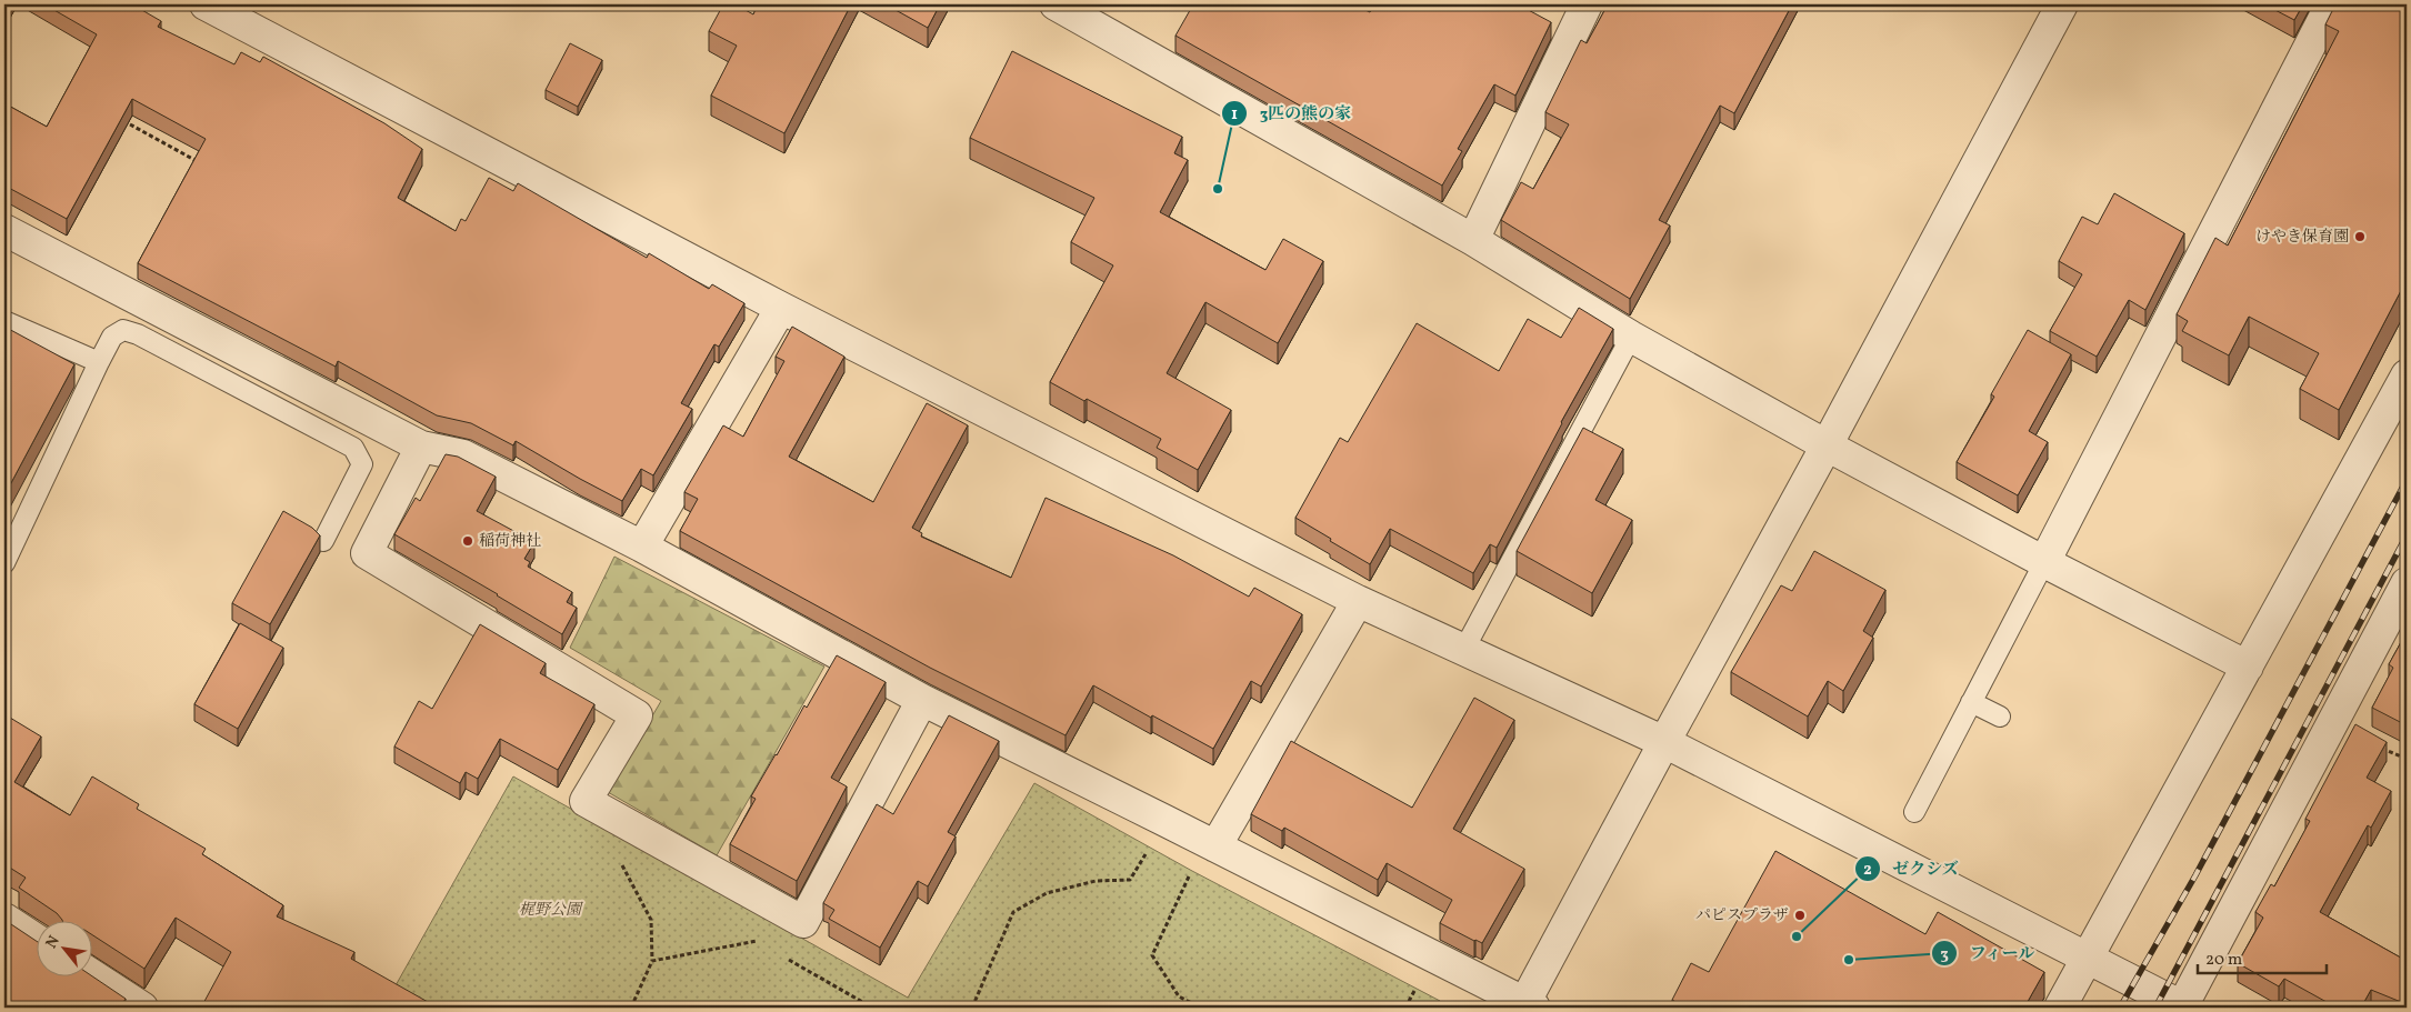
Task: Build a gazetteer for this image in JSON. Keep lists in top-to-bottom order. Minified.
{"parks":["梶野公園"],"places":["3匹の熊の家","けやき保育園","稲荷神社","パピスプラザ","ゼクシズ","フィール"],"scale_bar":"20 m","north":"top left"}
